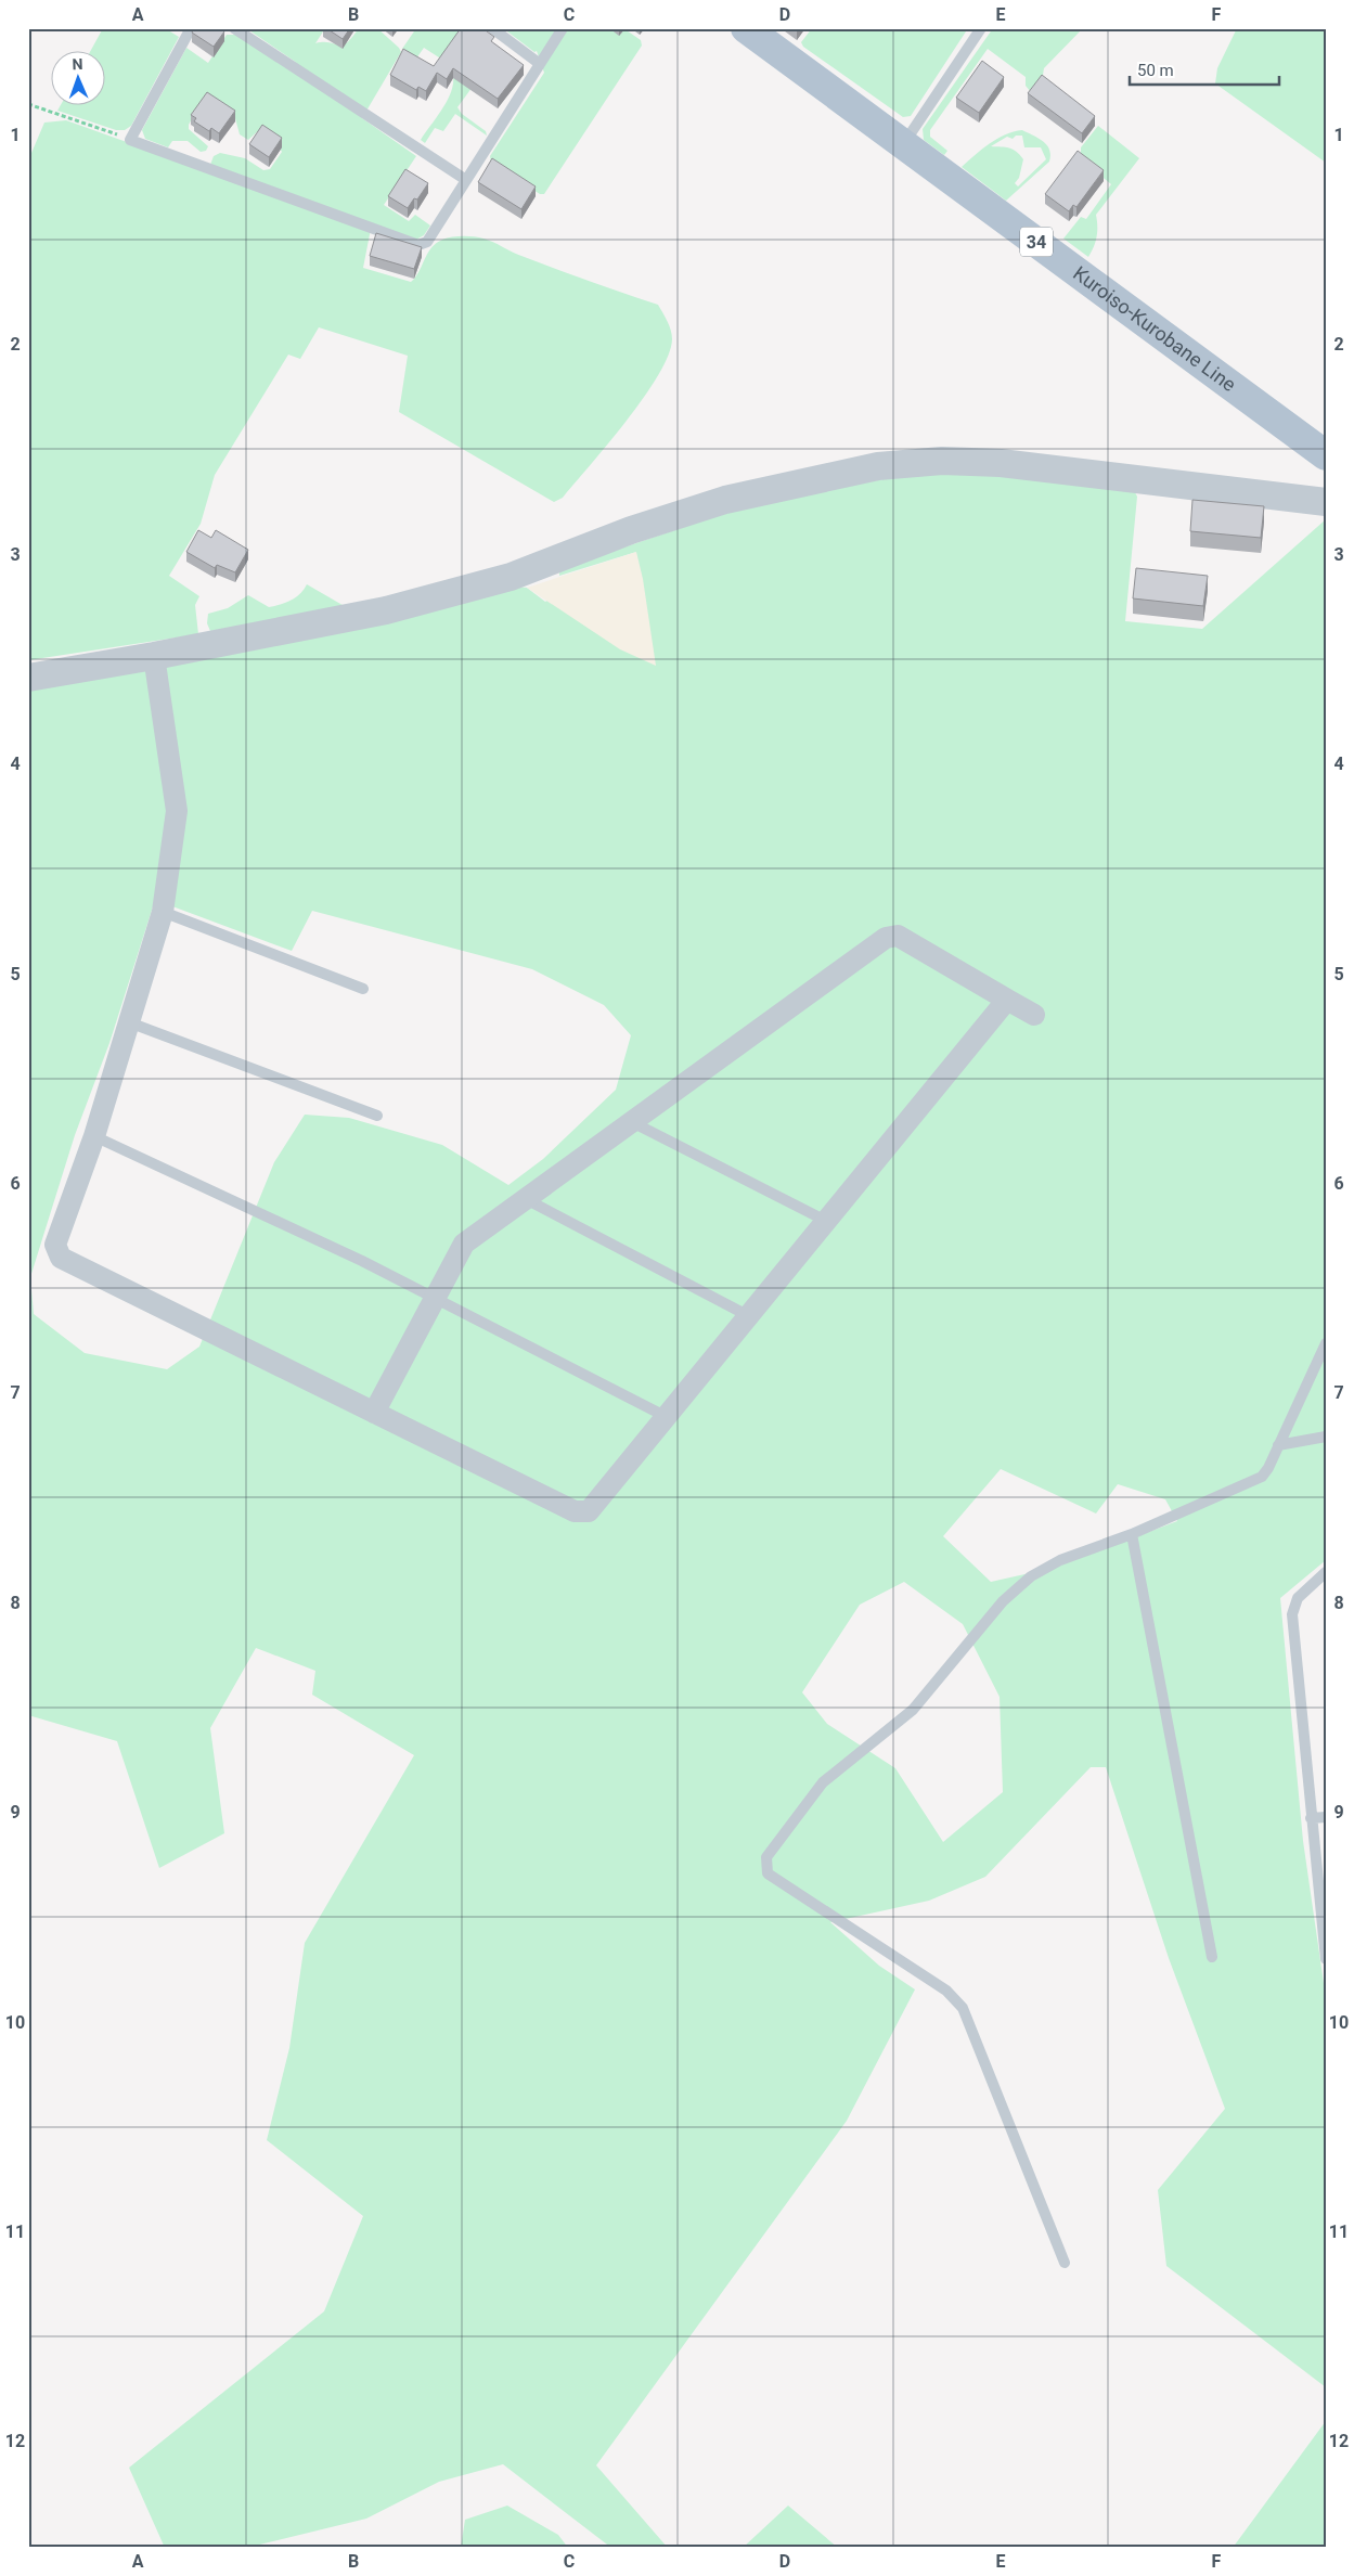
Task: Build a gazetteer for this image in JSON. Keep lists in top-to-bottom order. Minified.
{"streets":{"main road":["34","Kuroiso-Kurobane Line"]},"scale_bar":"50 m","north":"top","grid":{"columns":["A","B","C","D","E","F"],"rows":["1","2","3","4","5","6","7","8","9","10","11","12"]}}
